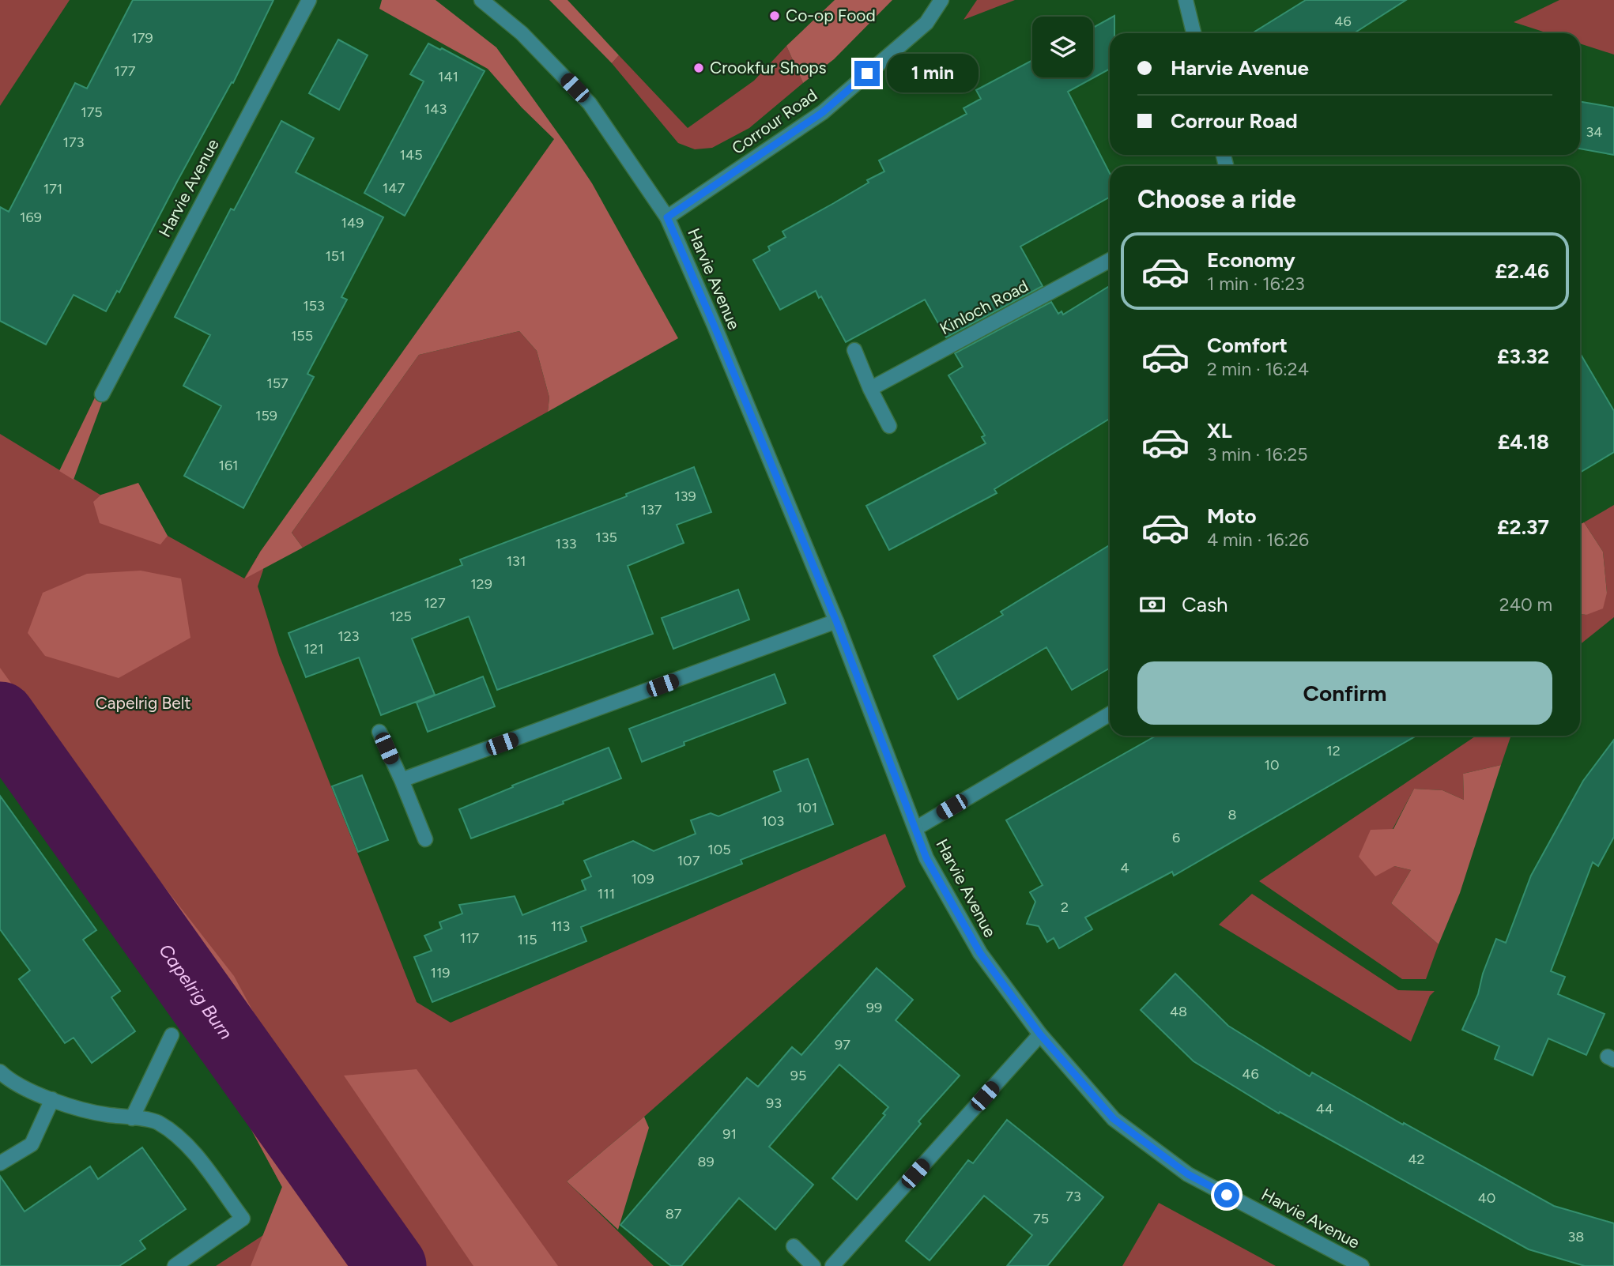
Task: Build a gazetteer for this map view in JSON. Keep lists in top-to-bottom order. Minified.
{"streets":{"street":["Corrour Road","Harvie Avenue","Kinloch Road"]},"crossings":[["Corrour Road","Harvie Avenue"]],"water":["Capelrig Burn"],"parks":["Capelrig Belt"],"places":["Co-op Food","Crookfur Shops"],"house_numbers":["46","179","177","141","143","175","34","173","145","147","171","169","149","151","153","155","157","159","161","139","137","135","133","131","129","127","125","123","121","12","10","101","8","103","6","105","107","4","109","111","2","113","117","115","119","99","48","97","46","95","93","44","91","42","89","73","40","87","75","38"],"page":{"banner":["Harvie Avenue","Corrour Road"],"bubble":"1 min","heading":"Choose a ride","list":[{"name":"Economy","note":"1 min · 16:23","value":"£2.46"},{"name":"Comfort","note":"2 min · 16:24","value":"£3.32"},{"name":"XL","note":"3 min · 16:25","value":"£4.18"},{"name":"Moto","note":"4 min · 16:26","value":"£2.37"}],"pay":["Cash","240 m"],"buttons":"Confirm"}}
